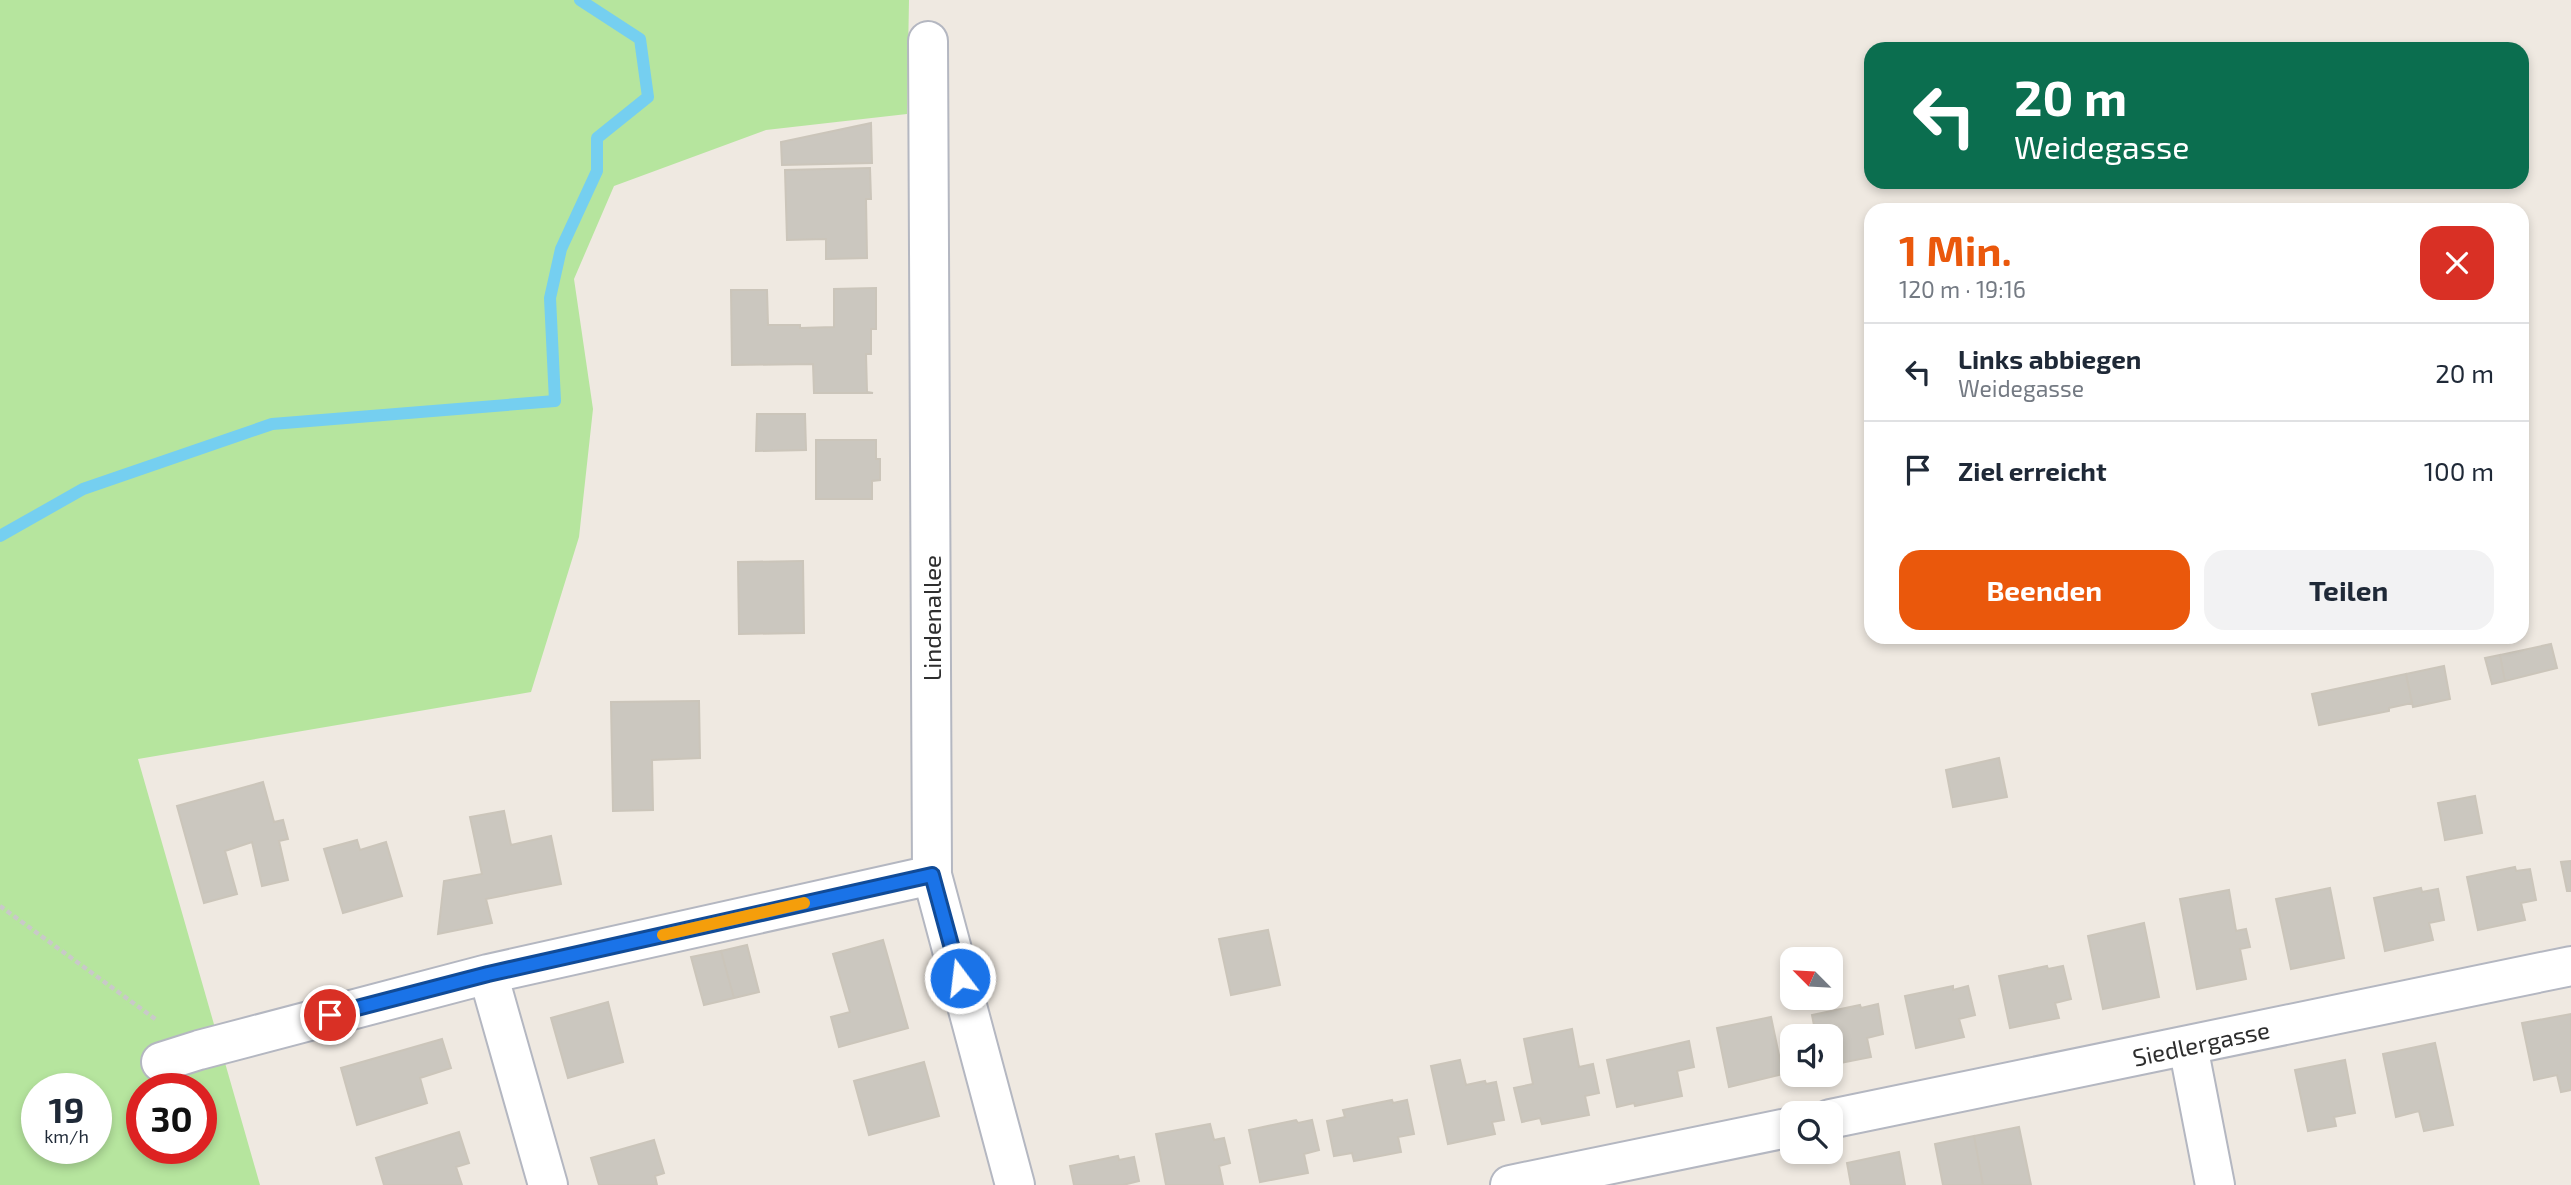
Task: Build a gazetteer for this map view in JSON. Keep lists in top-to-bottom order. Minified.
{"streets":{"street":["Lindenallee","Siedlergasse"]},"north":"top left","page":{"turn":["20 m","Weidegasse"],"heading":["1 Min.","120 m · 19:16"],"list":[{"name":"Links abbiegen","note":"Weidegasse","value":"20 m"},{"name":"Ziel erreicht","value":"100 m"}],"buttons":["Beenden","Teilen"],"speed":"19 km/h","limit":"30"}}
